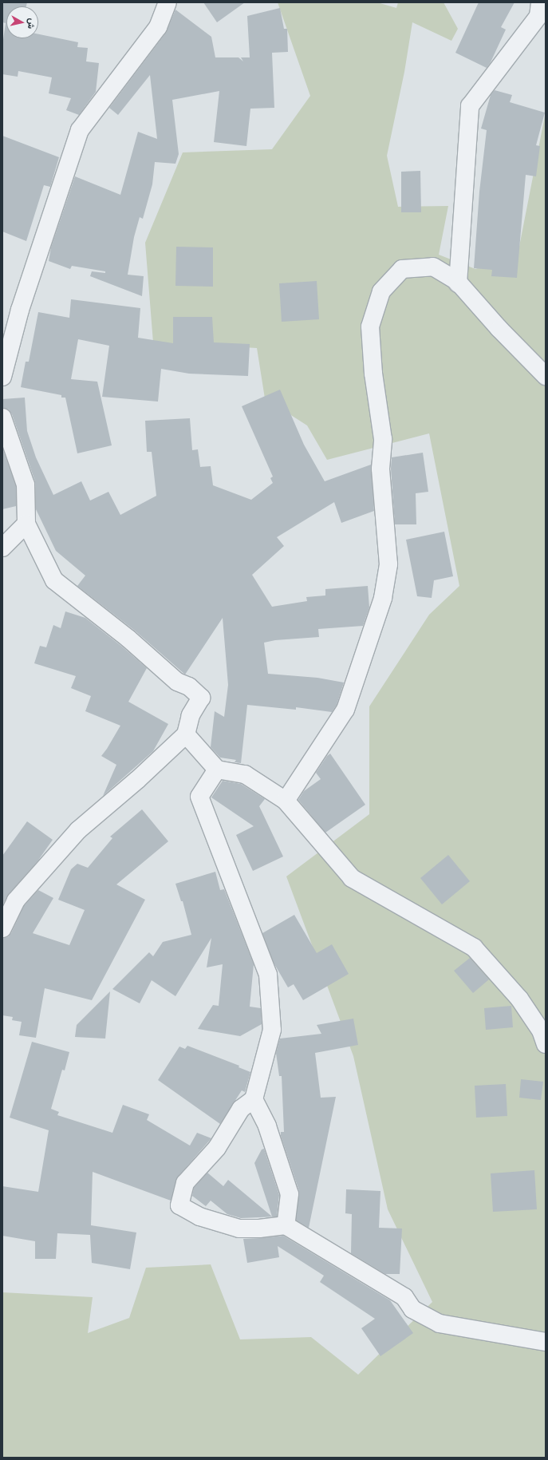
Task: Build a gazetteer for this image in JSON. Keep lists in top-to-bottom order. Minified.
{"north":"right"}
